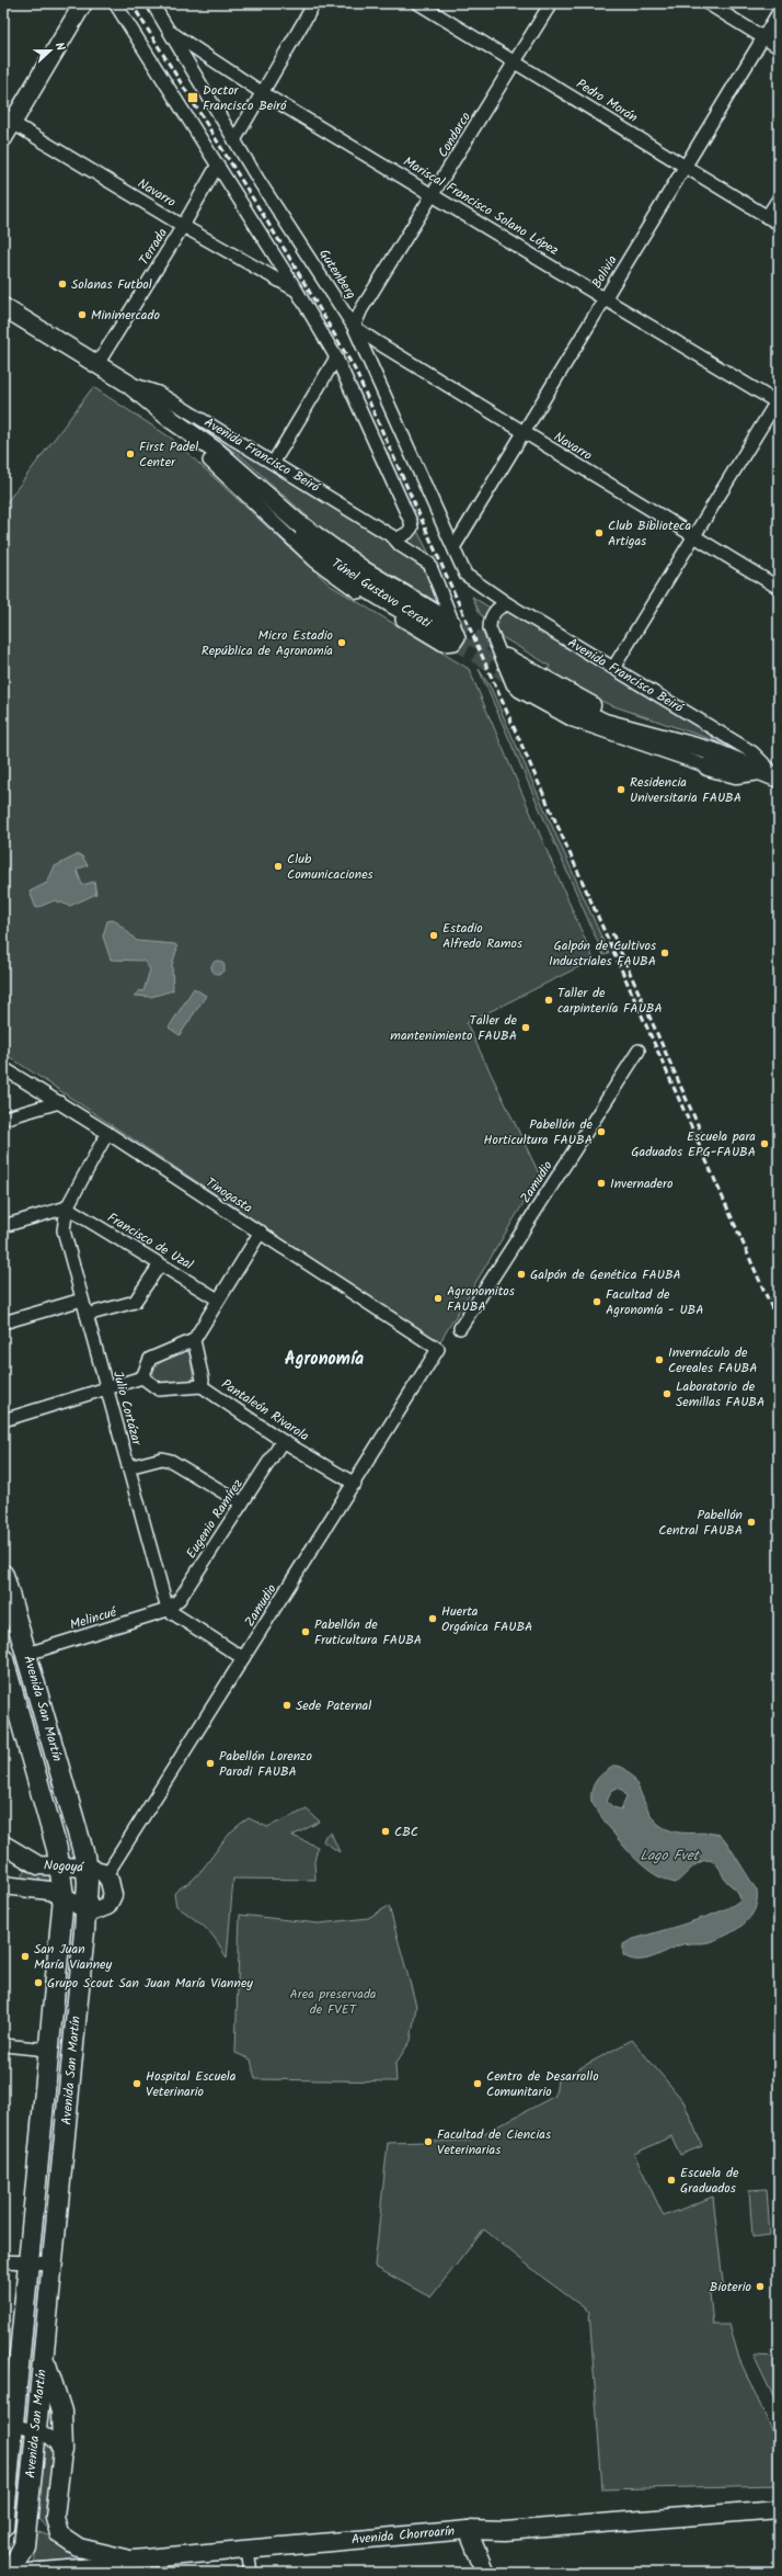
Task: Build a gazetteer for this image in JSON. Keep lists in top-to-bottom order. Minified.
{"streets":{"main road":["Avenida Francisco Beiró","Túnel Gustavo Cerati","Avenida San Martín","Nogoyá","Avenida Chorroarín"],"street":["Pedro Morán","Condarco","Navarro","Mariscal Francisco Solano López","Terrada","Bolivia","Gutenberg","Zamudio","Tinogasta","Francisco de Uzal","Julio Cortázar","Pantaleón Rivarola","Eugenio Ramírez","Melincué"]},"crossings":[["Pedro Morán","Condarco"],["Pedro Morán","Bolivia"],["Condarco","Navarro"],["Condarco","Mariscal Francisco Solano López"],["Condarco","Gutenberg"],["Navarro","Terrada"],["Navarro","Bolivia"],["Navarro","Gutenberg"],["Mariscal Francisco Solano López","Bolivia"],["Mariscal Francisco Solano López","Gutenberg"],["Terrada","Avenida Francisco Beiró"],["Bolivia","Gutenberg"],["Gutenberg","Avenida Francisco Beiró"],["Avenida Francisco Beiró","Túnel Gustavo Cerati"],["Zamudio","Tinogasta"],["Zamudio","Pantaleón Rivarola"],["Zamudio","Nogoyá"],["Tinogasta","Julio Cortázar"],["Francisco de Uzal","Julio Cortázar"],["Julio Cortázar","Eugenio Ramírez"],["Julio Cortázar","Melincué"],["Pantaleón Rivarola","Eugenio Ramírez"],["Eugenio Ramírez","Melincué"],["Melincué","Avenida San Martín"],["Avenida San Martín","Nogoyá"]],"districts":["Agronomía"],"water":["Lago Fvet"],"parks":["Area preservada de FVET"],"places":{"transit":["Doctor Francisco Beiró"],"other":["Solanas Futbol","Minimercado","First Padel Center","Club Biblioteca Artigas","Micro Estadio República de Agronomía","Residencia Universitaria FAUBA","Club Comunicaciones","Estadio Alfredo Ramos","Galpón de Cultivos Industriales FAUBA","Taller de carpinteriía FAUBA","Taller de mantenimiento FAUBA","Pabellón de Horticultura FAUBA","Escuela para Gaduados EPG-FAUBA","Invernadero","Galpón de Genética FAUBA","Agronomitos FAUBA","Facultad de Agronomía - UBA","Invernáculo de Cereales FAUBA","Laboratorio de Semillas FAUBA","Pabellón Central FAUBA","Huerta Orgánica FAUBA","Pabellón de Fruticultura FAUBA","Sede Paternal","Pabellón Lorenzo Parodi FAUBA","CBC","San Juan María Vianney","Grupo Scout San Juan María Vianney","Hospital Escuela Veterinario","Centro de Desarrollo Comunitario","Facultad de Ciencias Veterinarias","Escuela de Graduados","Bioterio"]},"north":"right"}
